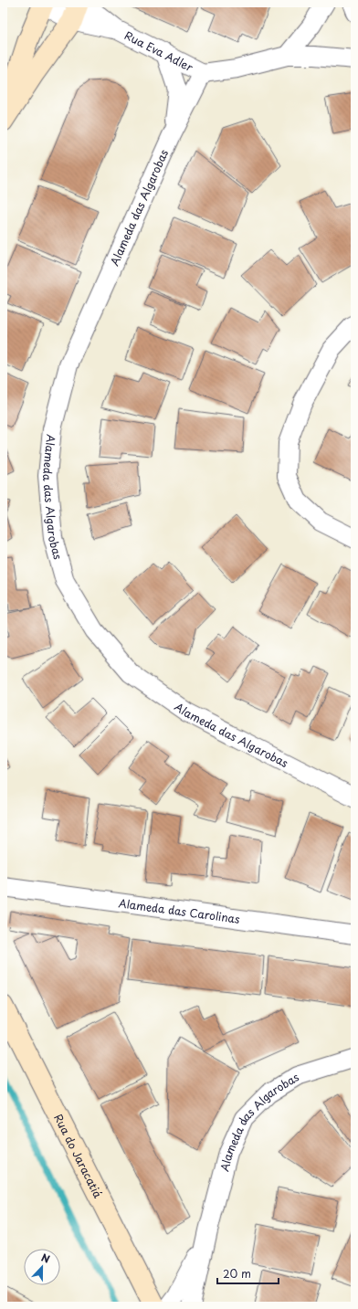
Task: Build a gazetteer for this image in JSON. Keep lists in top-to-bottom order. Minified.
{"streets":{"main road":["Rua do Jaracatiá"],"street":["Rua Eva Adler","Alameda das Algarobas","Alameda das Carolinas"]},"crossings":[["Rua Eva Adler","Alameda das Algarobas"]],"scale_bar":"20 m","north":"top"}
